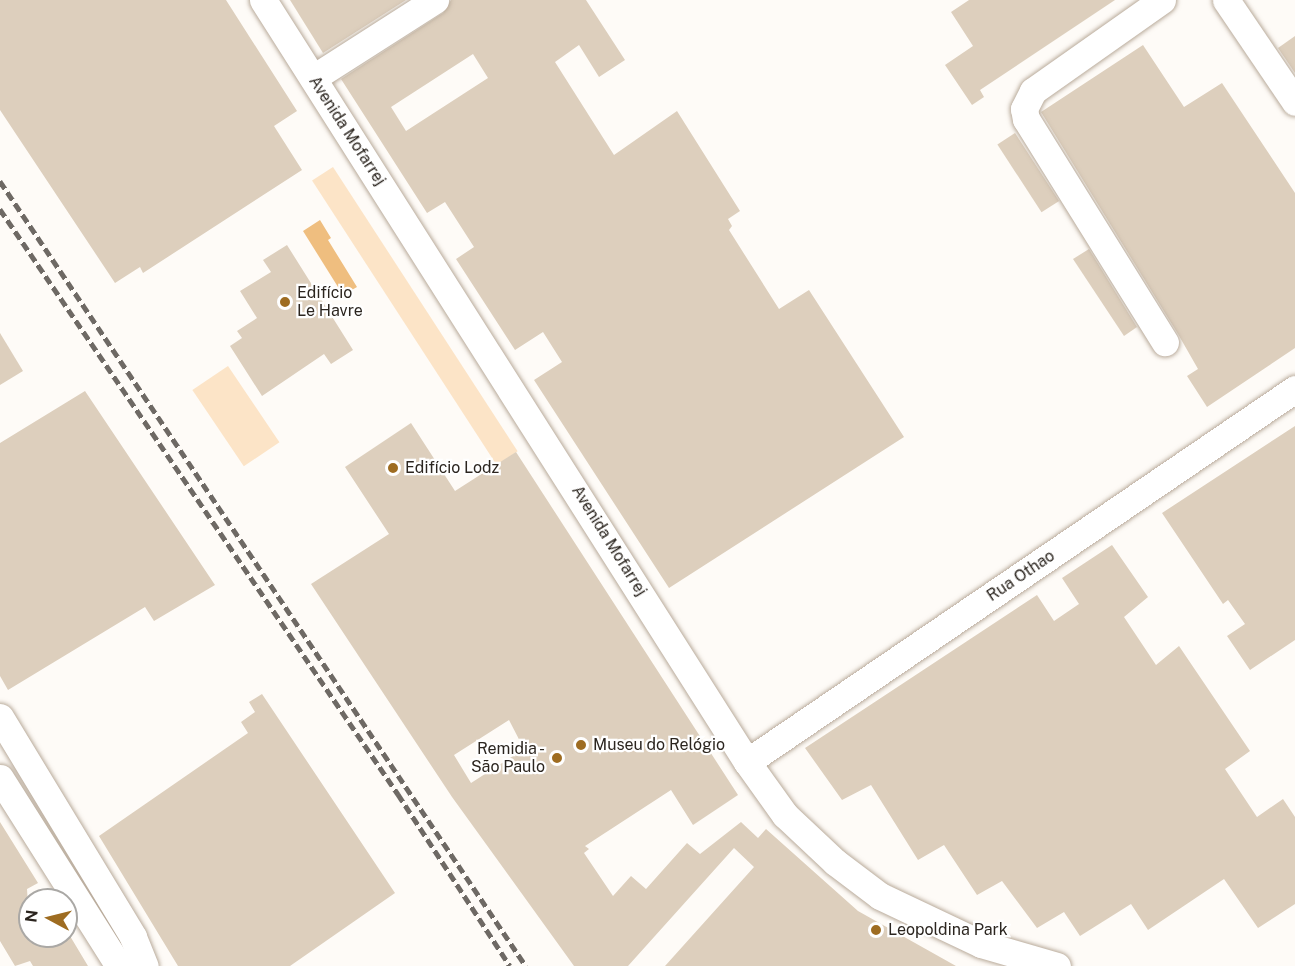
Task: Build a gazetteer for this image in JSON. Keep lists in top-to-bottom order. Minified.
{"streets":{"street":["Avenida Mofarrej","Rua Othao"]},"crossings":[["Avenida Mofarrej","Rua Othao"]],"places":["Edifício Le Havre","Edifício Lodz","Museu do Relógio","Remidia - São Paulo","Leopoldina Park"],"north":"left"}
